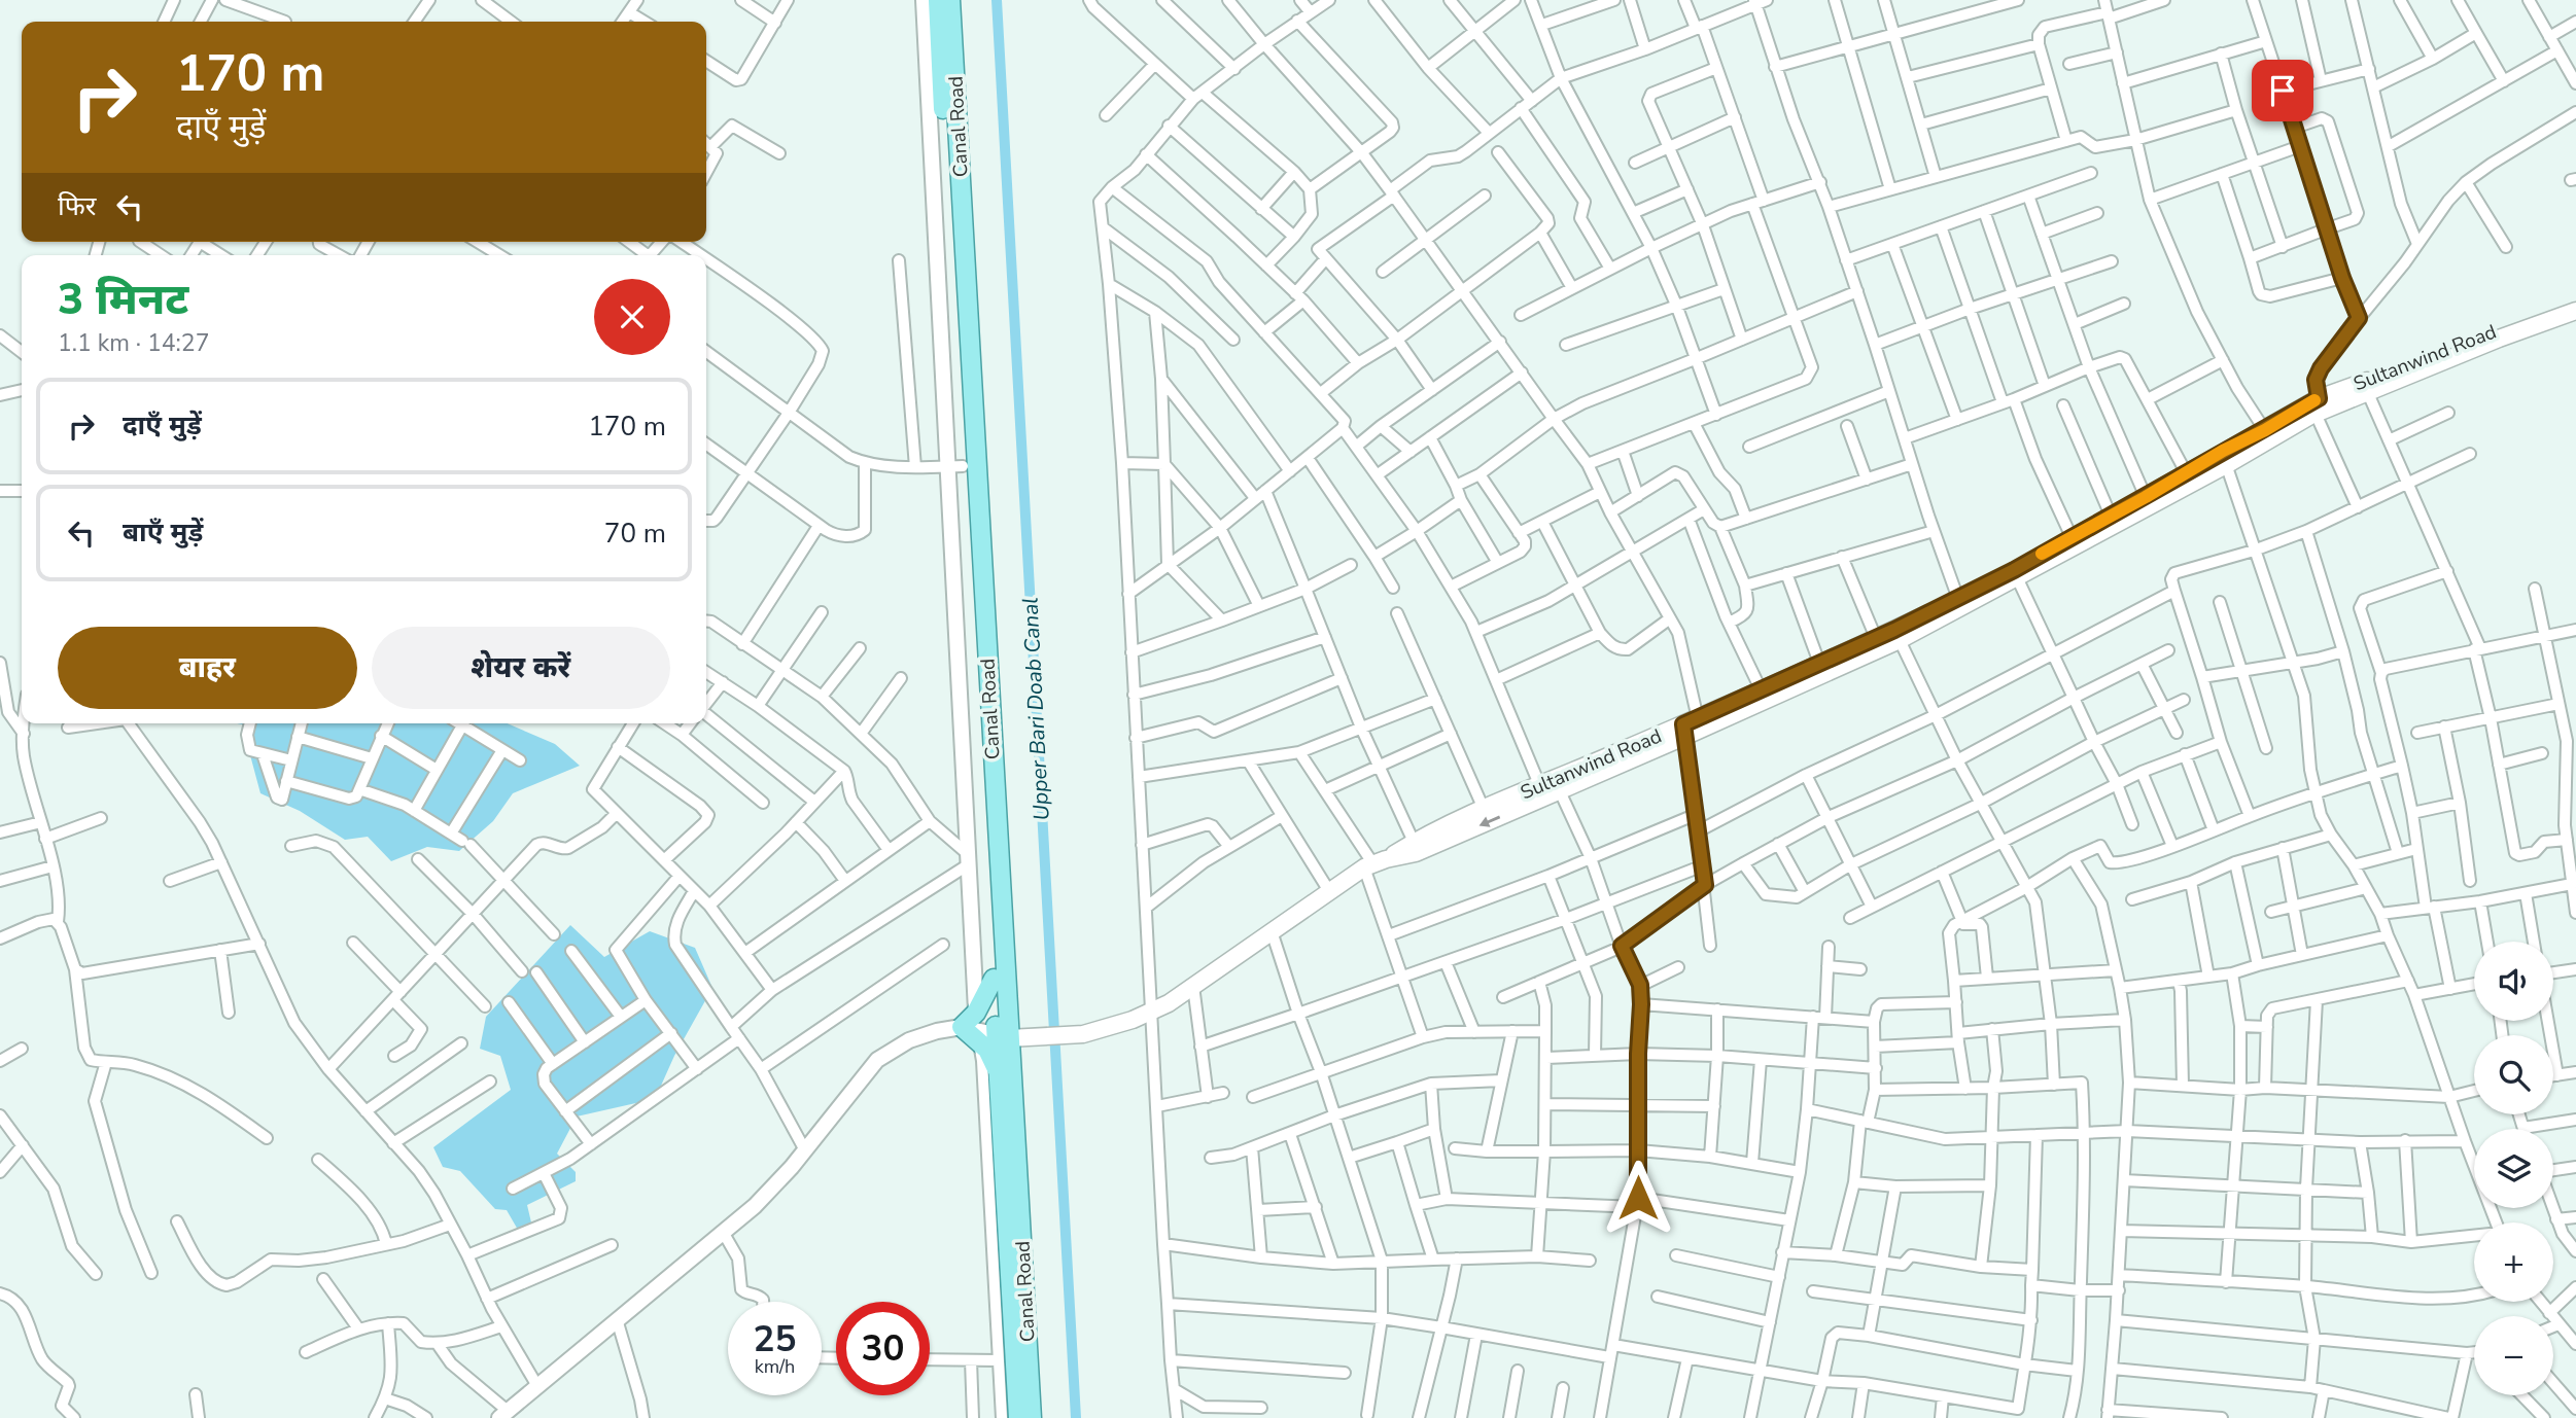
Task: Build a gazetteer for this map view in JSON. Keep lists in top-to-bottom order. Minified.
{"streets":{"main road":["Canal Road","Sultanwind Road"]},"crossings":[["Canal Road","Sultanwind Road"]],"water":["Upper Bari Doab Canal"],"page":{"turn":["170 m","दाएँ मुड़ें"],"then":"फिर","heading":["3 मिनट","1.1 km · 14:27"],"list":[{"name":"दाएँ मुड़ें","value":"170 m"},{"name":"बाएँ मुड़ें","value":"70 m"}],"buttons":["बाहर","शेयर करें"],"map_buttons":["+","−"],"speed":"25 km/h","limit":"30"}}
